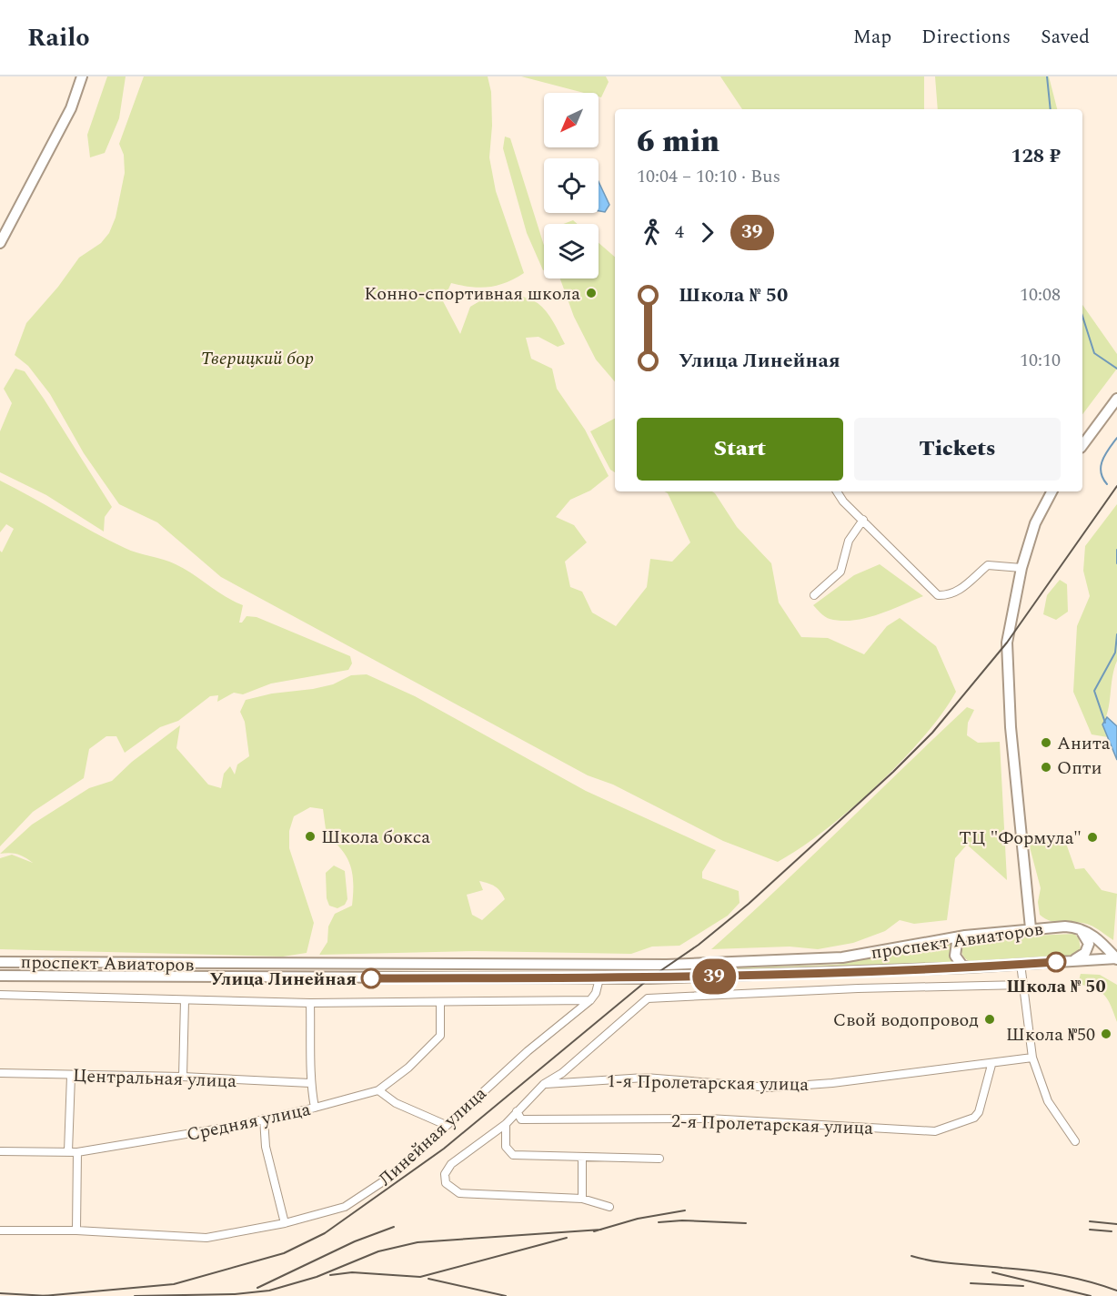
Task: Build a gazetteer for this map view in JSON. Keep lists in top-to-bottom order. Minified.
{"streets":{"main road":["проспект Авиаторов"],"street":["Центральная улица","1-я Пролетарская улица","Средняя улица","2-я Пролетарская улица","Линейная улица"]},"crossings":[["проспект Авиаторов","1-я Пролетарская улица"],["проспект Авиаторов","Средняя улица"],["проспект Авиаторов","Линейная улица"],["1-я Пролетарская улица","2-я Пролетарская улица"]],"parks":["Тверицкий бор"],"places":["Конно-спортивная школа","Анита","Опти","Школа бокса","ТЦ \"Формула\"","Школа № 50","Улица Линейная","Свой водопровод","Школа №50"],"lines":["bus line 39"],"north":"bottom left","page":{"header":"Railo","nav":["Map","Directions","Saved"],"on_map":"39","heading":["6 min","10:04 – 10:10 · Bus","128 ₽"],"legs":["4","39"],"list":[{"name":"Школа № 50","value":"10:08"},{"name":"Улица Линейная","value":"10:10"}],"buttons":["Start","Tickets"]}}
